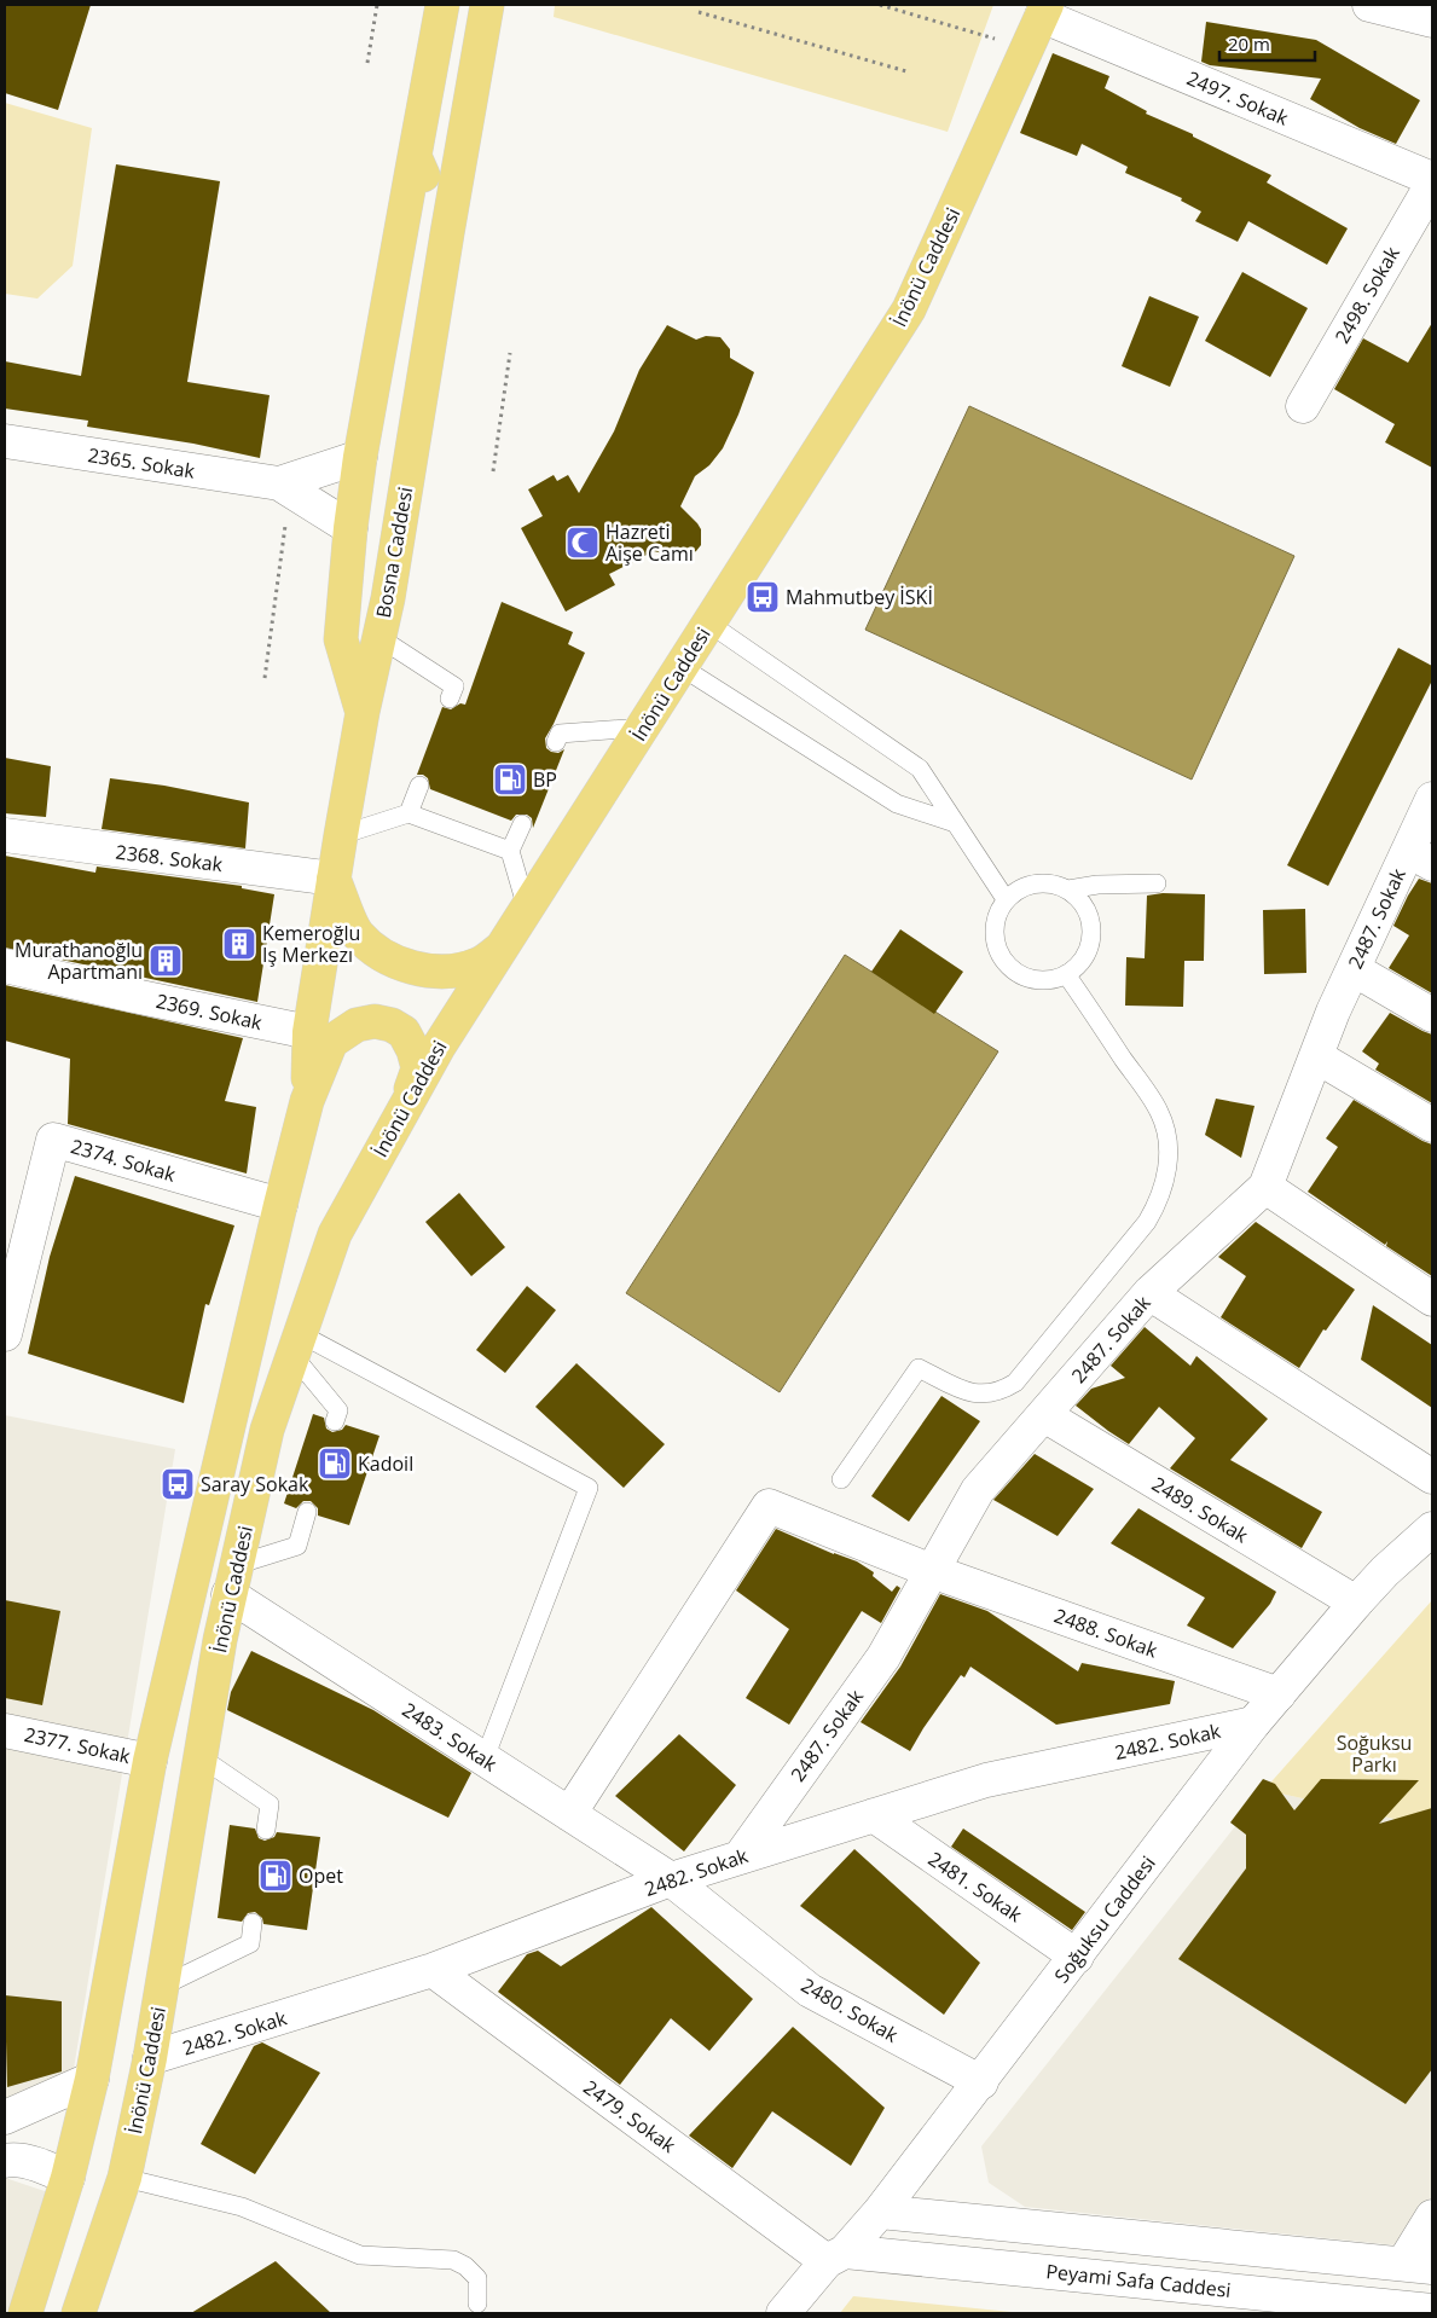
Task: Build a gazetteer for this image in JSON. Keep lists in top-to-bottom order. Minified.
{"streets":{"main road":["İnönü Caddesi","Bosna Caddesi"],"street":["2497. Sokak","2498. Sokak","2365. Sokak","2368. Sokak","2487. Sokak","2369. Sokak","2374. Sokak","2489. Sokak","2488. Sokak","2483. Sokak","2482. Sokak","2377. Sokak","2481. Sokak","Soğuksu Caddesi","2480. Sokak","2479. Sokak","Peyami Safa Caddesi"]},"crossings":[["2497. Sokak","İnönü Caddesi"],["İnönü Caddesi","Bosna Caddesi"],["İnönü Caddesi","2368. Sokak"],["İnönü Caddesi","2374. Sokak"],["İnönü Caddesi","2483. Sokak"],["İnönü Caddesi","2482. Sokak"],["İnönü Caddesi","2377. Sokak"],["Bosna Caddesi","2368. Sokak"],["Bosna Caddesi","2369. Sokak"],["2487. Sokak","2489. Sokak"],["2487. Sokak","2488. Sokak"],["2487. Sokak","2482. Sokak"],["2489. Sokak","Soğuksu Caddesi"],["2488. Sokak","2483. Sokak"],["2488. Sokak","Soğuksu Caddesi"],["2483. Sokak","2482. Sokak"],["2483. Sokak","2480. Sokak"],["2482. Sokak","2481. Sokak"],["2482. Sokak","Soğuksu Caddesi"],["2482. Sokak","2480. Sokak"],["2482. Sokak","2479. Sokak"],["2481. Sokak","Soğuksu Caddesi"],["Soğuksu Caddesi","2480. Sokak"],["Soğuksu Caddesi","2479. Sokak"],["Soğuksu Caddesi","Peyami Safa Caddesi"],["2479. Sokak","Peyami Safa Caddesi"]],"parks":["Soğuksu Parkı"],"places":{"mosque":["Hazreti Aişe Camı"],"bus stop":["Mahmutbey İSKİ","Saray Sokak"],"fuel station":["BP","Kadoil","Opet"],"building":["Kemeroğlu Iş Merkezı","Murathanoğlu Apartmanı"]},"scale_bar":"20 m"}
